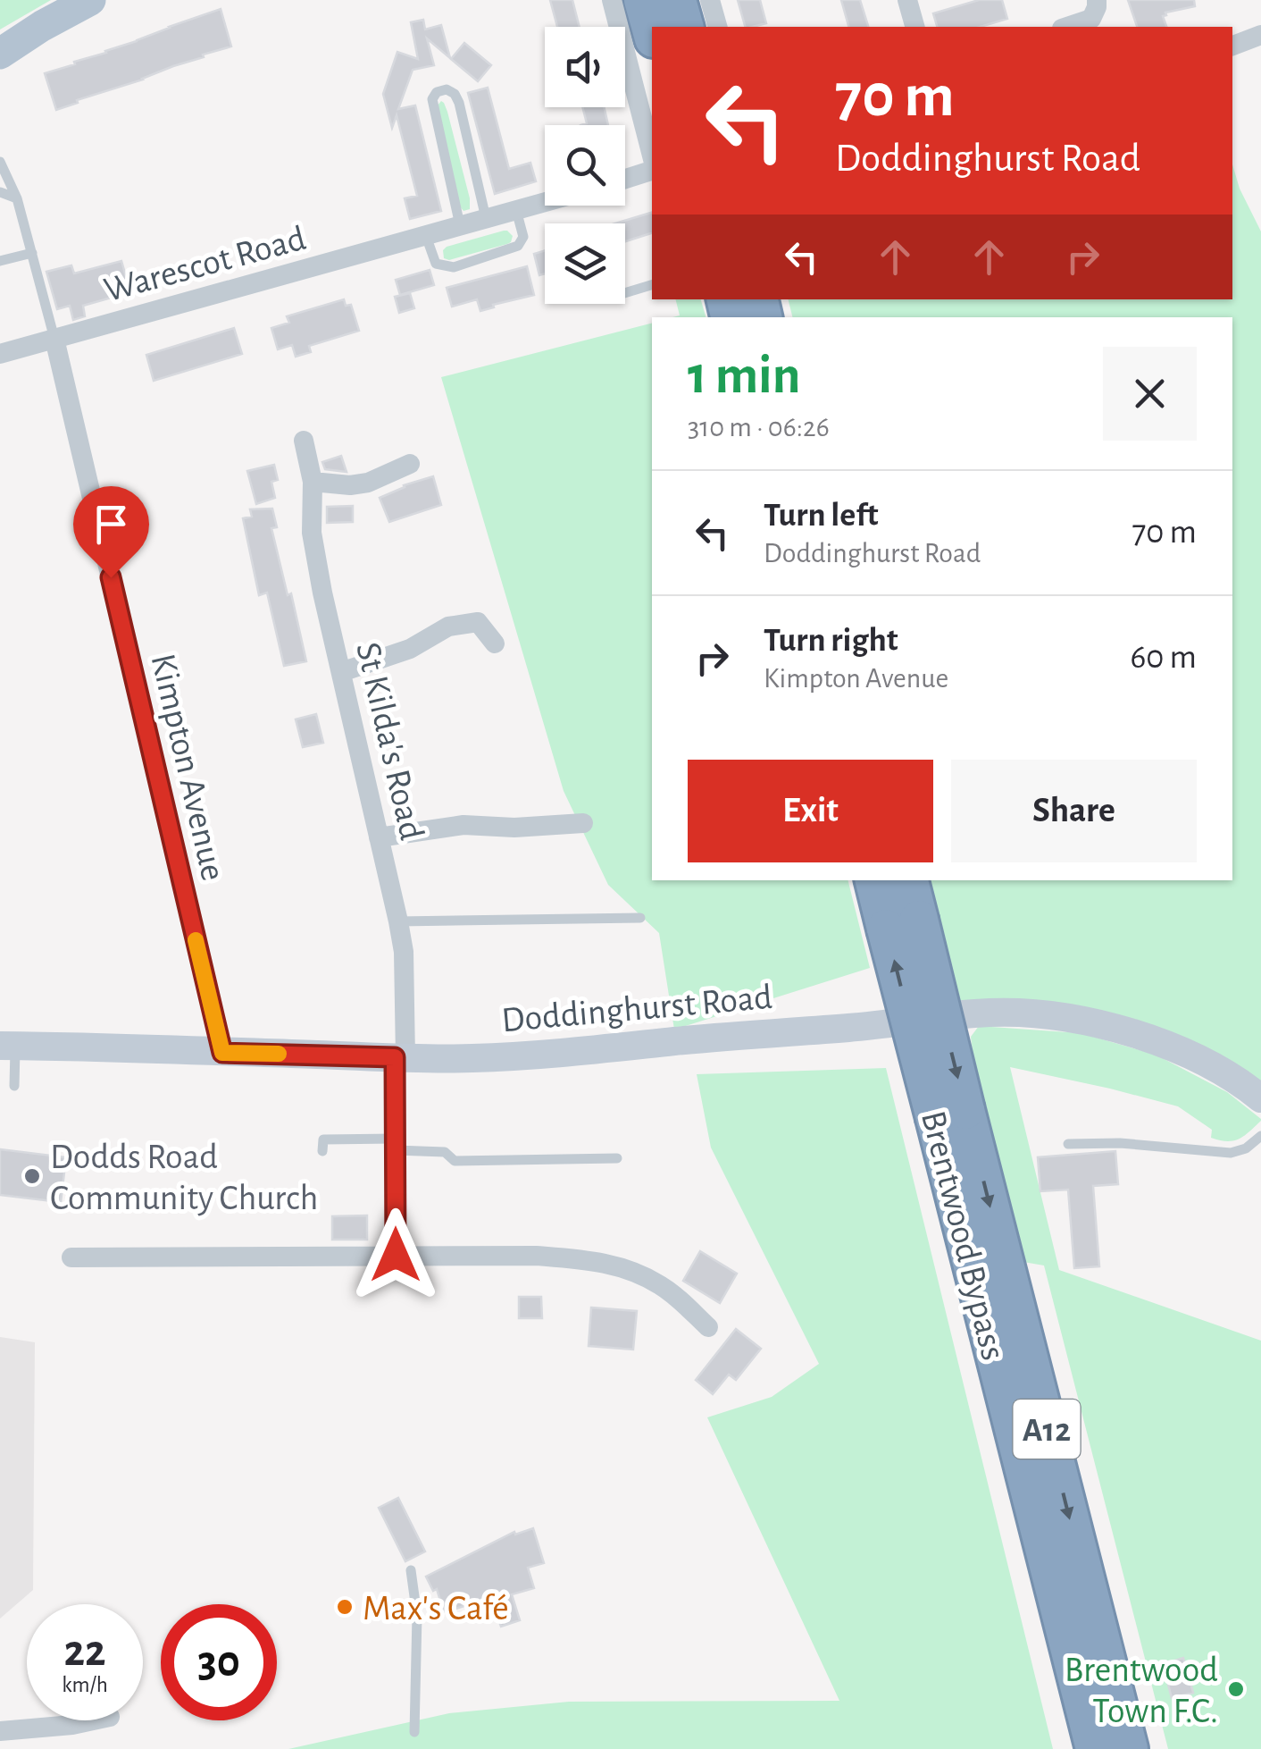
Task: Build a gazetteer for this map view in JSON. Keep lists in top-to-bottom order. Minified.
{"streets":{"highway":["Brentwood Bypass","A12"],"street":["Warescot Road","St Kilda's Road","Kimpton Avenue","Doddinghurst Road"]},"crossings":[["Warescot Road","Kimpton Avenue"],["St Kilda's Road","Doddinghurst Road"],["Kimpton Avenue","Doddinghurst Road"]],"places":["Dodds Road Community Church","Max's Café","Brentwood Town F.C."],"page":{"turn":["70 m","Doddinghurst Road"],"heading":["1 min","310 m · 06:26"],"list":[{"name":"Turn left","note":"Doddinghurst Road","value":"70 m"},{"name":"Turn right","note":"Kimpton Avenue","value":"60 m"}],"buttons":["Exit","Share"],"speed":"22 km/h","limit":"30"}}
